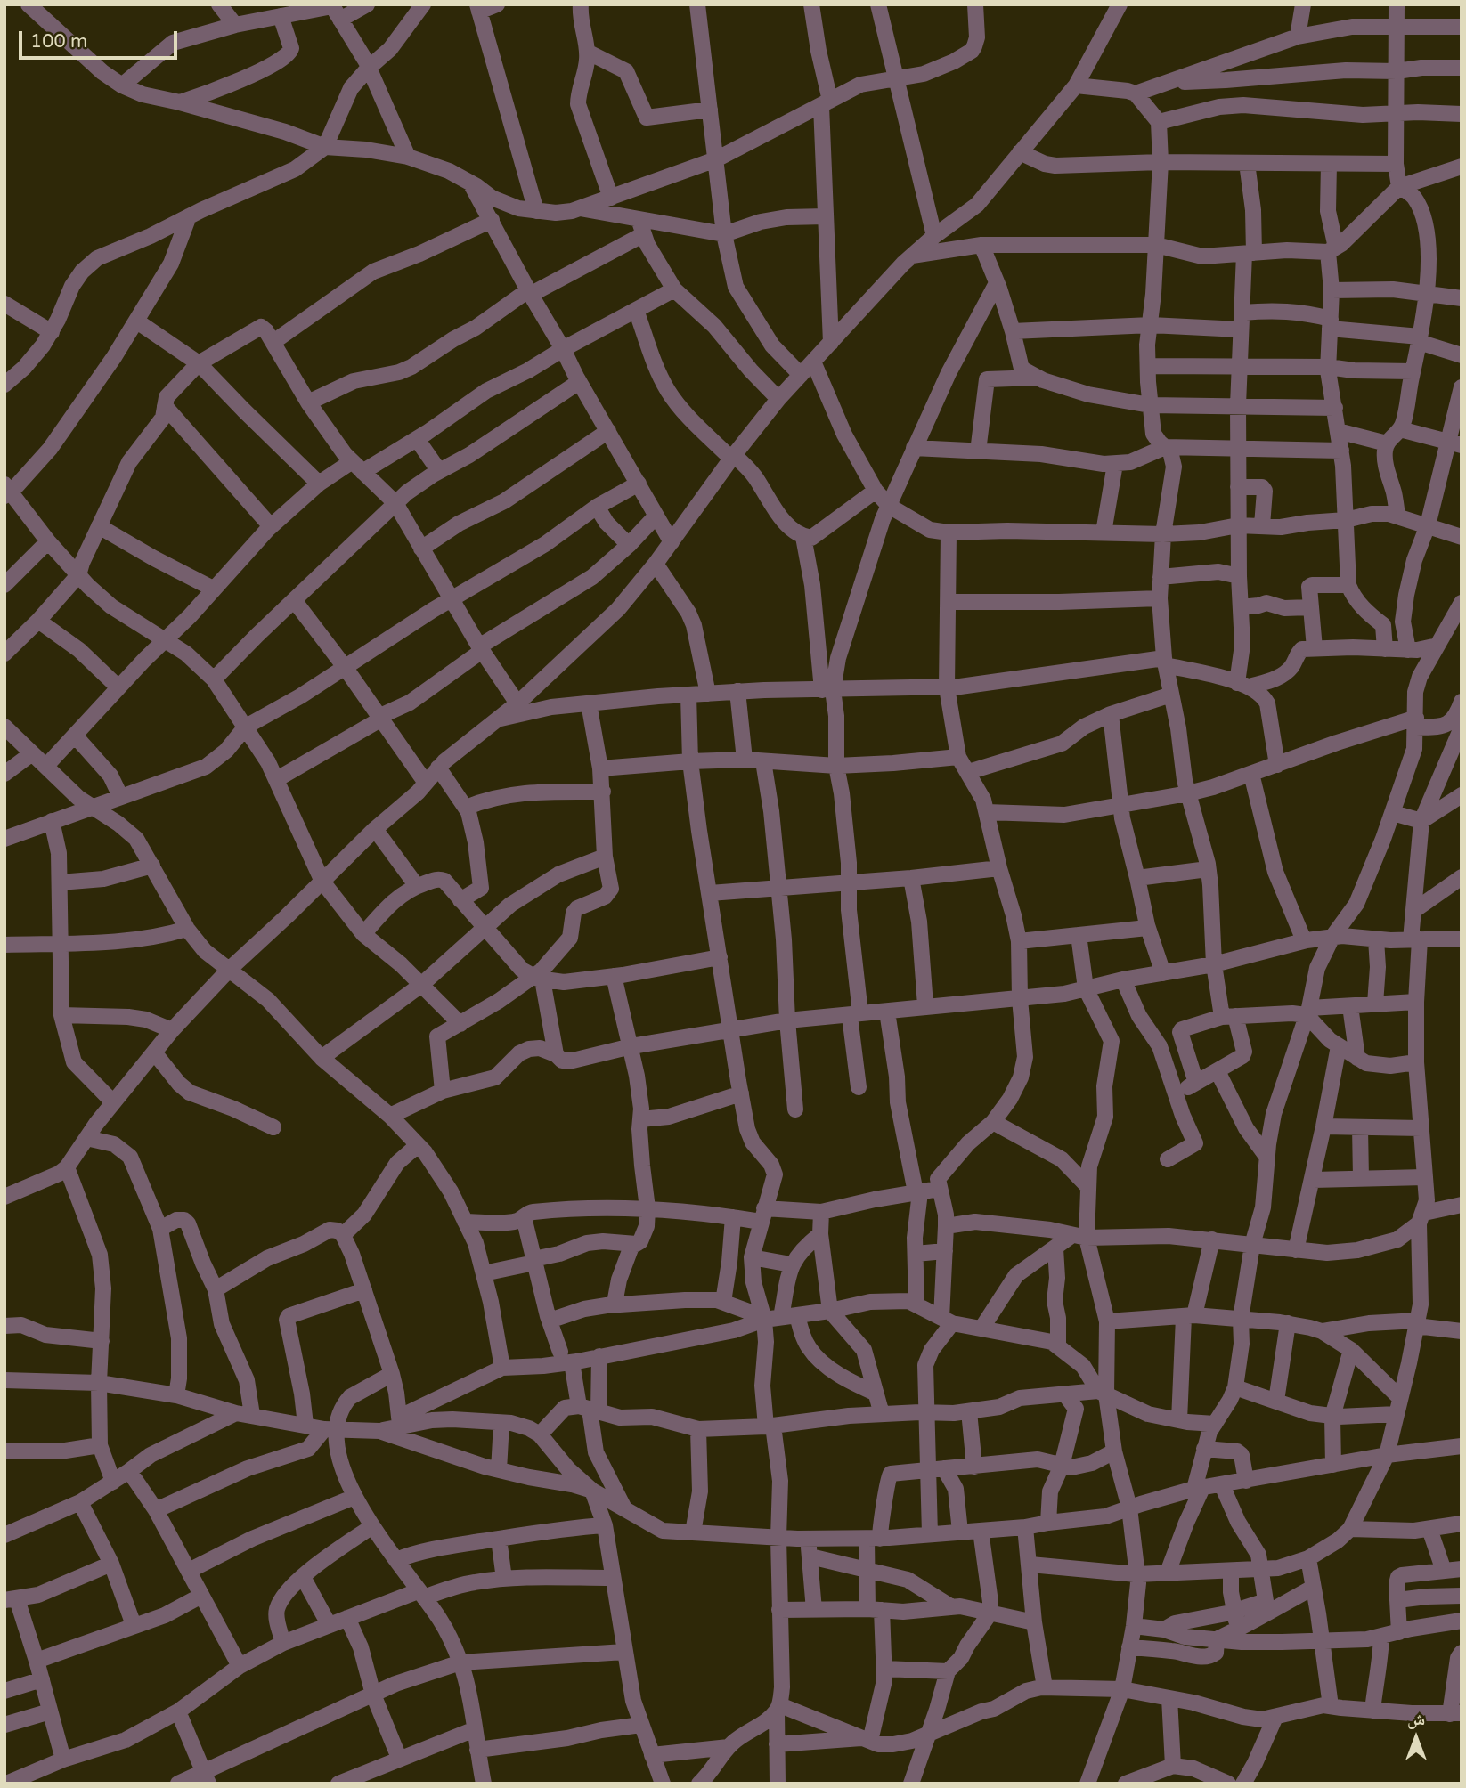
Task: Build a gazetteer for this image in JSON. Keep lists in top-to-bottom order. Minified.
{"scale_bar":"100 m","north":"top"}
